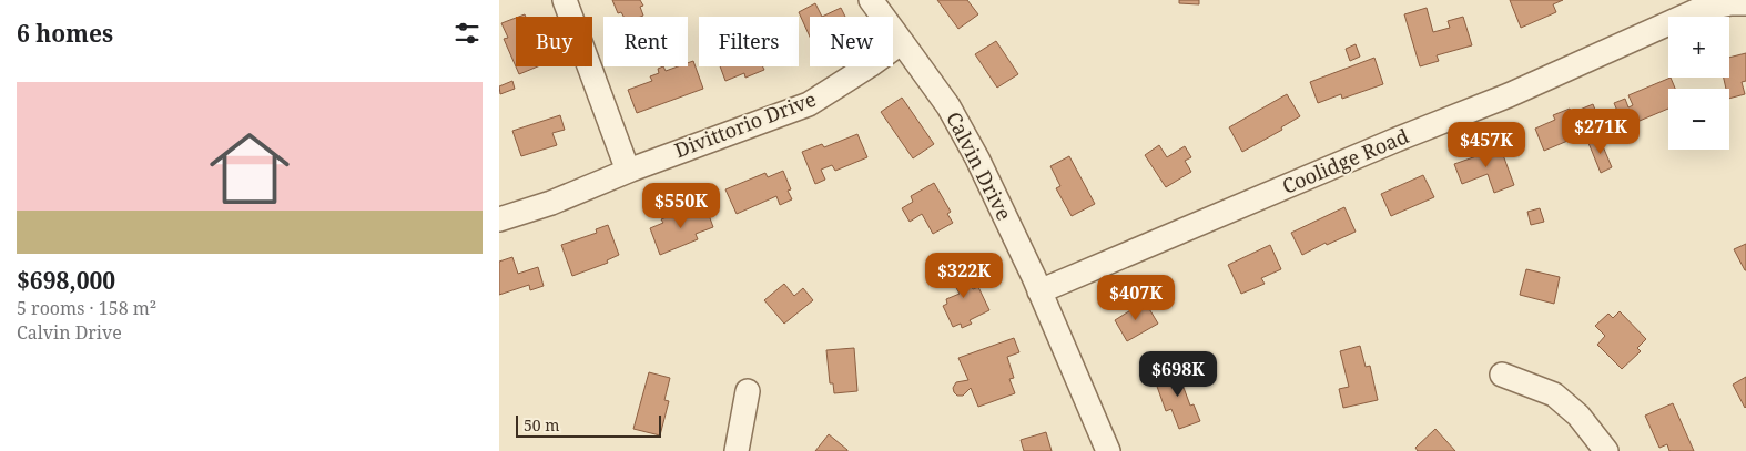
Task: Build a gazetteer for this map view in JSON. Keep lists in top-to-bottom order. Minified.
{"streets":{"street":["Divittorio Drive","Coolidge Road","Calvin Drive"]},"crossings":[["Divittorio Drive","Calvin Drive"],["Coolidge Road","Calvin Drive"]],"scale_bar":"50 m","page":{"heading":"6 homes","map_buttons":["+","−"],"chip":["Buy","Rent","Filters","New"],"list":[{"name":"$698,000","note":"5 rooms · 158 m² · Calvin Drive"}],"price":["$271K","$457K","$550K","$322K","$407K","$698K"],"scale":"50 m"}}
